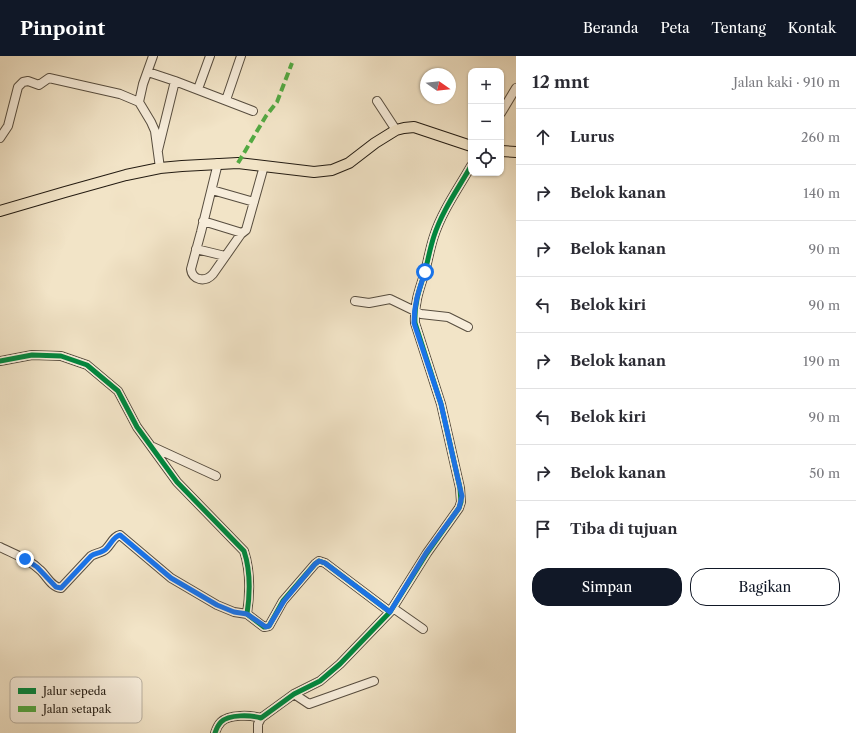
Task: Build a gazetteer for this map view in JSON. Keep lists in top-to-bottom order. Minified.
{"legend":["Jalur sepeda","Jalan setapak"],"north":"right","page":{"header":"Pinpoint","nav":["Beranda","Peta","Tentang","Kontak"],"heading":["12 mnt","Jalan kaki · 910 m"],"map_buttons":["+","−"],"list":[["Lurus","260 m"],["Belok kanan","140 m"],["Belok kanan","90 m"],["Belok kiri","90 m"],["Belok kanan","190 m"],["Belok kiri","90 m"],["Belok kanan","50 m"],"Tiba di tujuan"],"buttons":["Simpan","Bagikan"]}}
